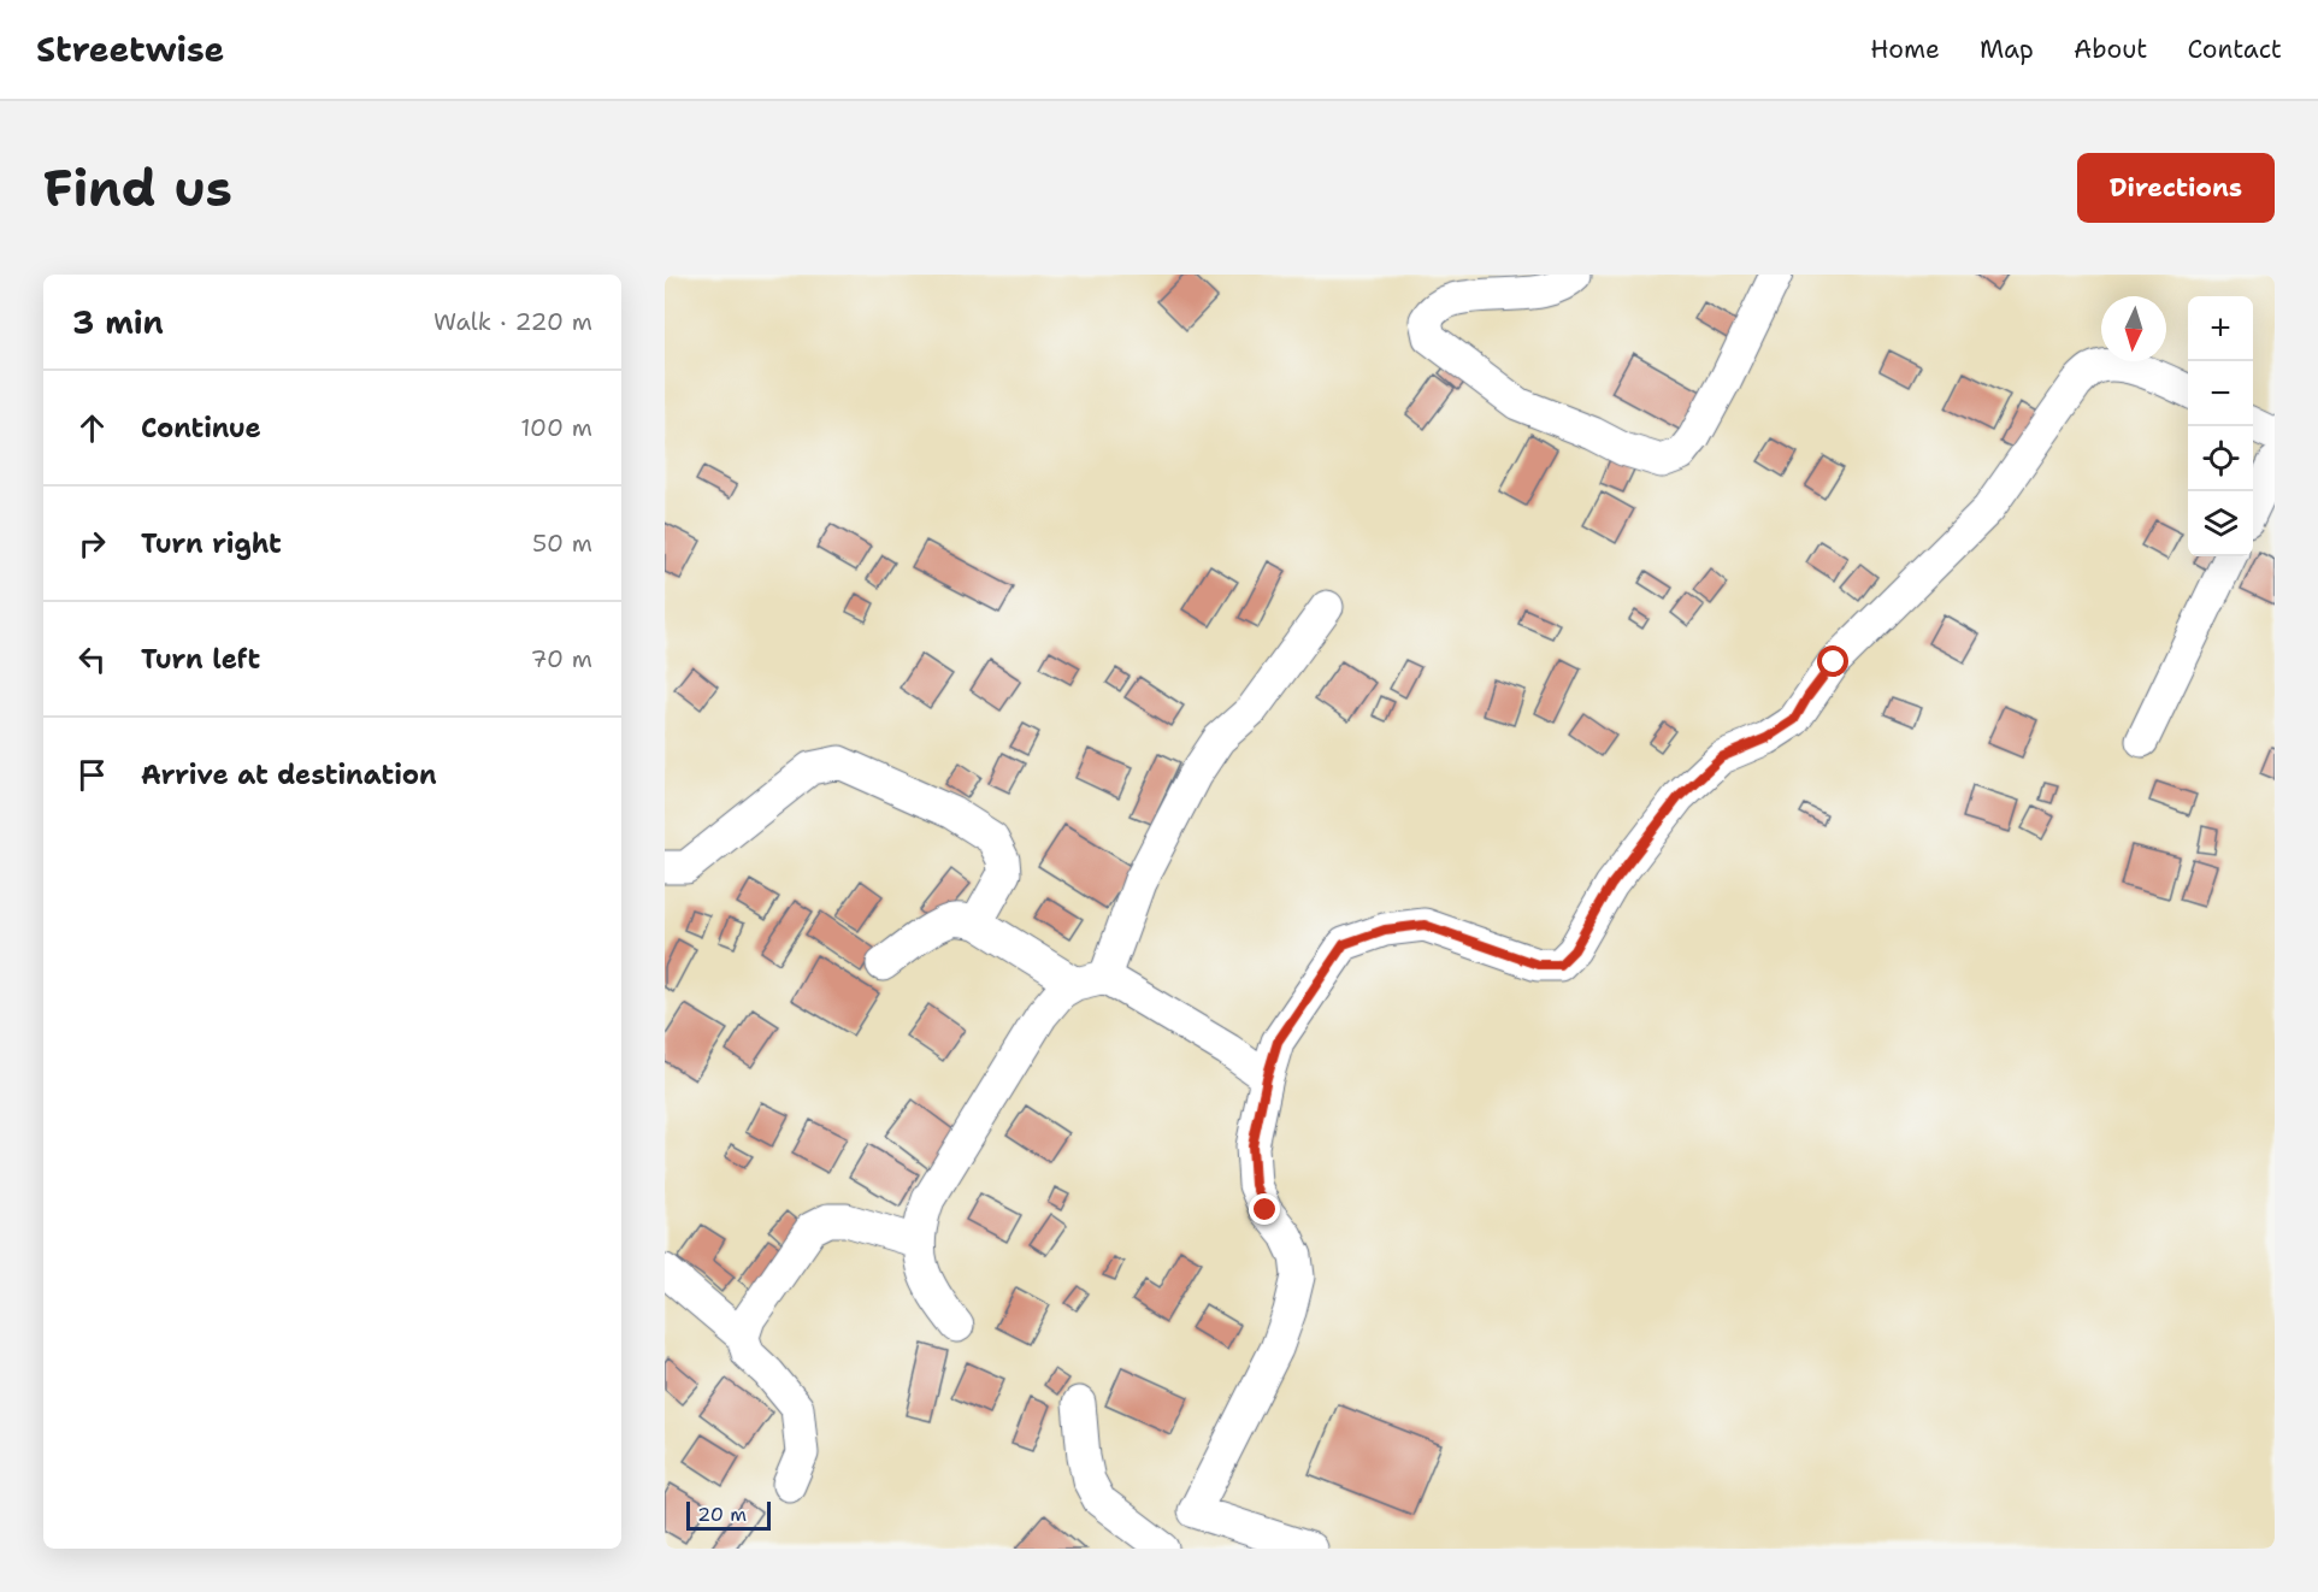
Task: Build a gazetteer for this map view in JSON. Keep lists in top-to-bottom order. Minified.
{"scale_bar":"20 m","north":"bottom","page":{"header":"Streetwise","nav":["Home","Map","About","Contact"],"buttons":"Directions","title":"Find us","heading":["3 min","Walk · 220 m"],"map_buttons":["+","−"],"list":[["Continue","100 m"],["Turn right","50 m"],["Turn left","70 m"],"Arrive at destination"],"scale":"20 m"}}
